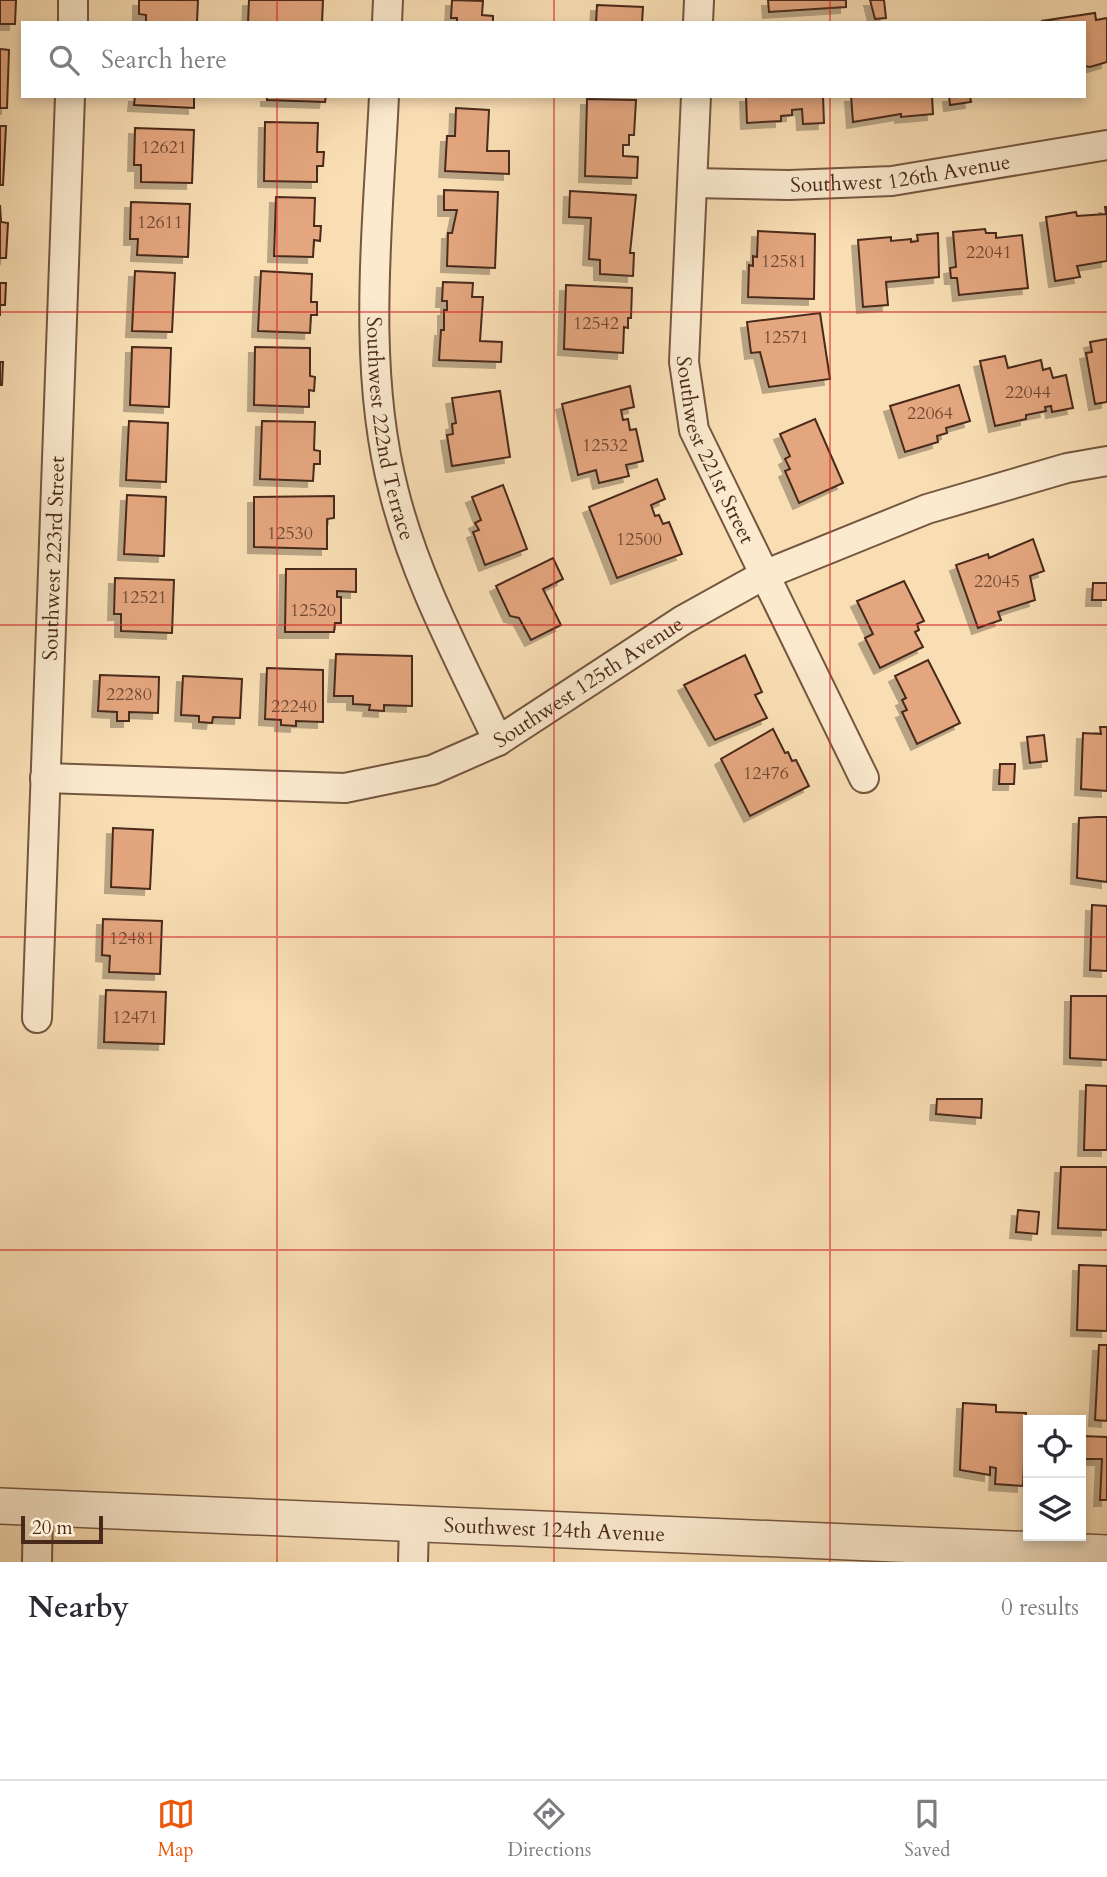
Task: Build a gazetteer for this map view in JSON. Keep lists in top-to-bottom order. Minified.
{"streets":{"street":["Southwest 126th Avenue","Southwest 222nd Terrace","Southwest 221st Street","Southwest 223rd Street","Southwest 125th Avenue","Southwest 124th Avenue"]},"crossings":[["Southwest 126th Avenue","Southwest 221st Street"],["Southwest 222nd Terrace","Southwest 125th Avenue"],["Southwest 221st Street","Southwest 125th Avenue"],["Southwest 223rd Street","Southwest 125th Avenue"]],"house_numbers":["12621","12611","22041","12581","12542","12571","22044","22064","12532","12530","12500","22045","12521","12520","22280","22240","12476","12481","12471"],"scale_bar":"20 m","page":{"search":"Search here","scale":"20 m","heading":["Nearby","0 results"],"nav":["Map","Directions","Saved"]}}
